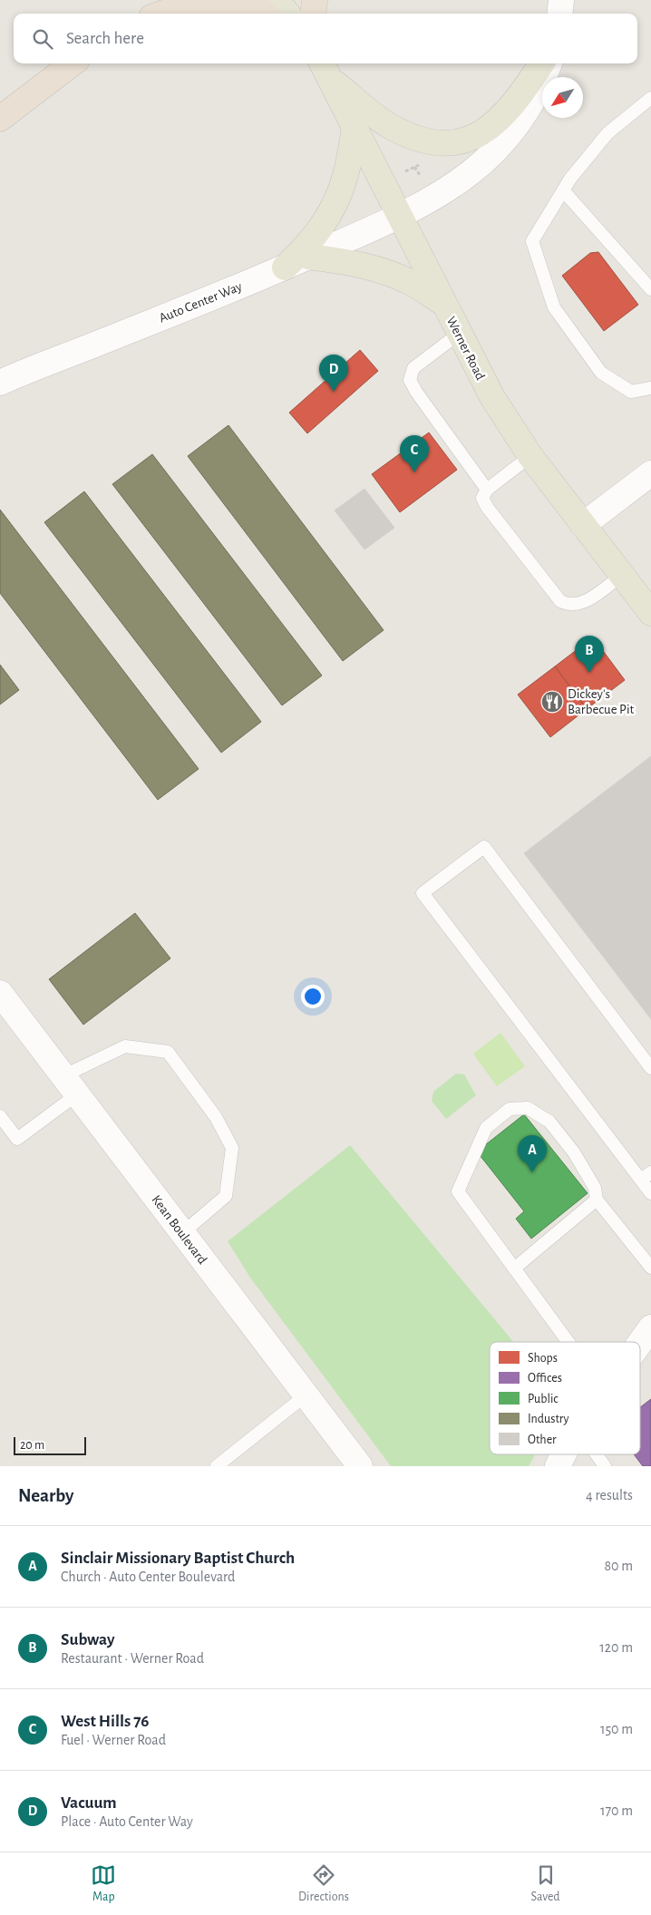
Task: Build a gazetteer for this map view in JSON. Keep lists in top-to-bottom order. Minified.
{"streets":{"main road":["Werner Road"],"street":["Auto Center Way","Kean Boulevard"]},"crossings":[["Auto Center Way","Werner Road"]],"places":{"restaurant":["Dickey's Barbecue Pit"]},"legend":["Shops","Offices","Public","Industry","Other"],"scale_bar":"20 m","north":"bottom left","page":{"search":"Search here","pins":["D","C","B","A"],"scale":"20 m","heading":["Nearby","4 results"],"list":[{"mark":"A","name":"Sinclair Missionary Baptist Church","note":"Church · Auto Center Boulevard","value":"80 m"},{"mark":"B","name":"Subway","note":"Restaurant · Werner Road","value":"120 m"},{"mark":"C","name":"West Hills 76","note":"Fuel · Werner Road","value":"150 m"},{"mark":"D","name":"Vacuum","note":"Place · Auto Center Way","value":"170 m"}],"nav":["Map","Directions","Saved"]}}
